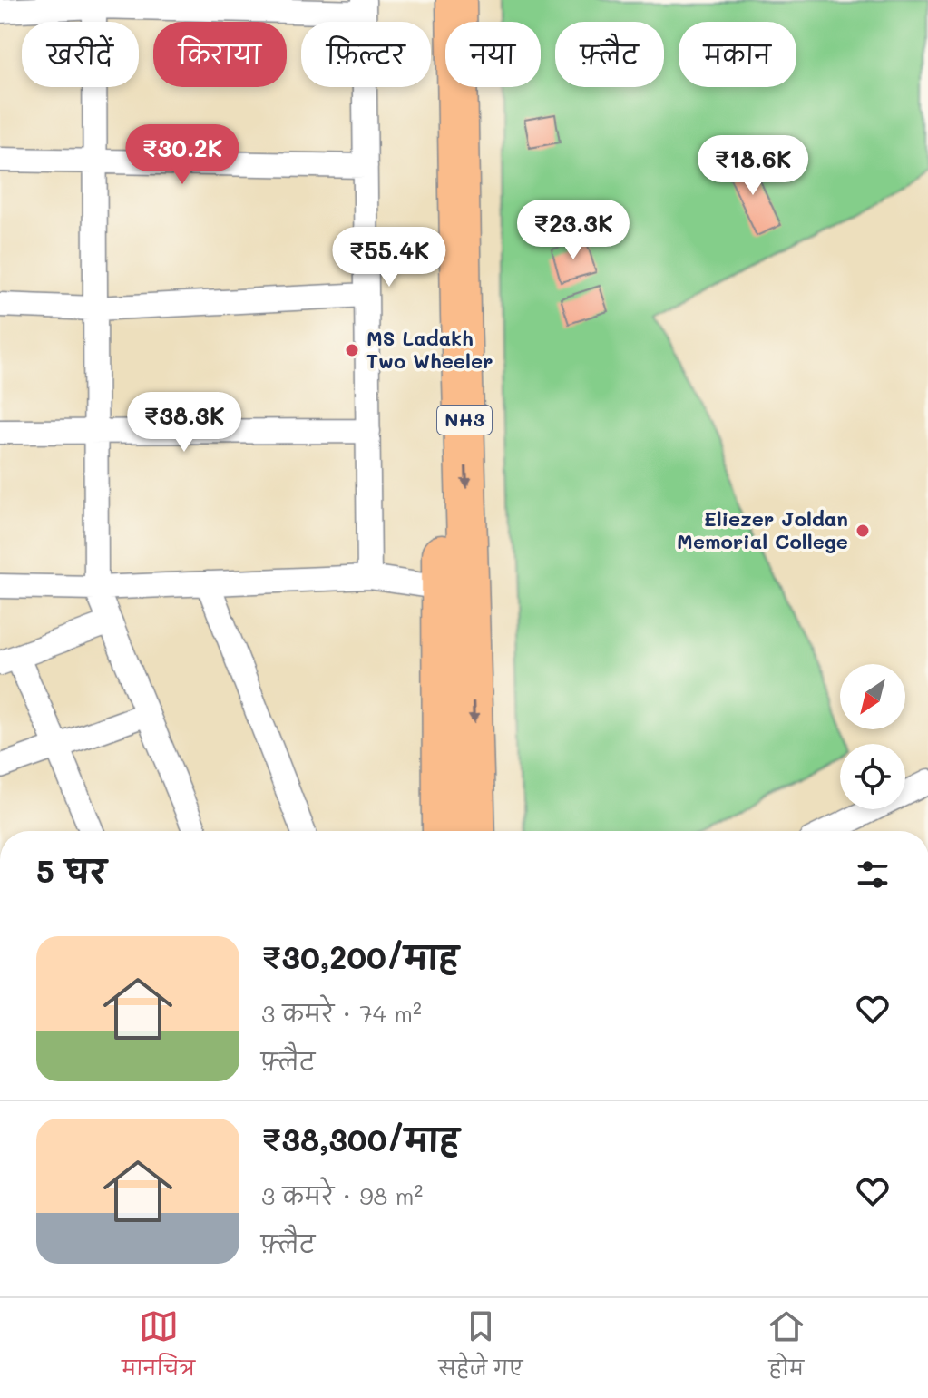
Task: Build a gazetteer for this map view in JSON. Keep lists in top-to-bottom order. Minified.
{"streets":{"highway":["NH3"]},"places":["MS Ladakh Two Wheeler","Eliezer Joldan Memorial College"],"north":"bottom left","page":{"chip":["खरीदें","किराया","फ़िल्टर","नया","फ़्लैट","मकान"],"price":["₹30.2K","₹18.6K","₹23.3K","₹55.4K","₹38.3K"],"heading":"5 घर","list":[{"name":"₹30,200/माह","note":"3 कमरे · 74 m² · फ़्लैट"},{"name":"₹38,300/माह","note":"3 कमरे · 98 m² · फ़्लैट"}],"tabs":["मानचित्र","सहेजे गए","होम"]}}
